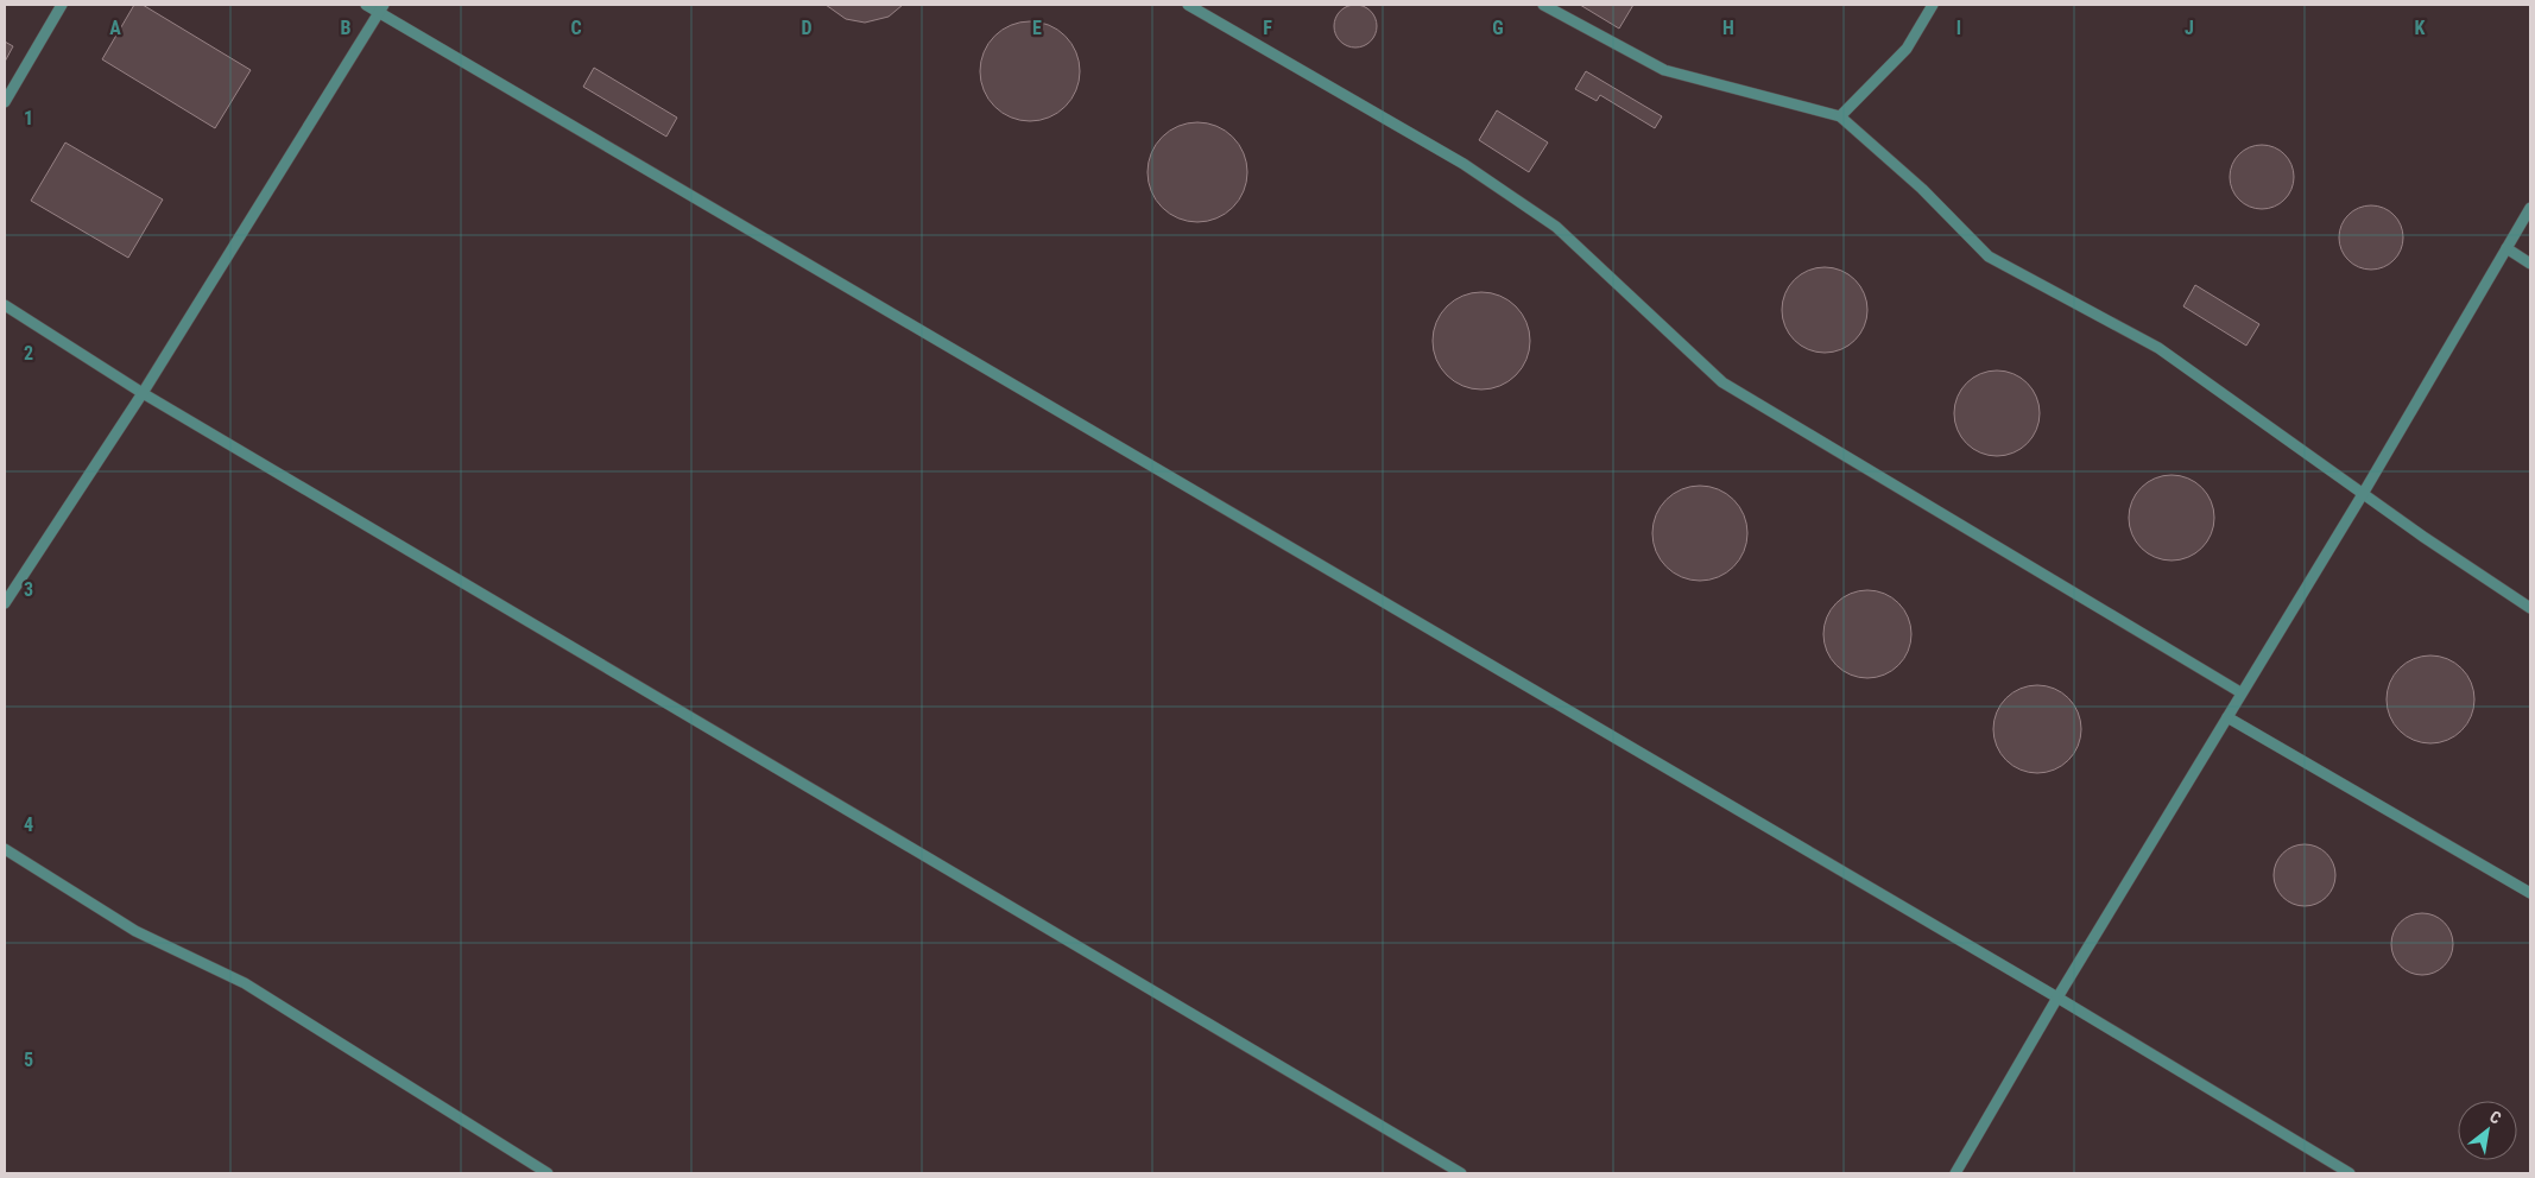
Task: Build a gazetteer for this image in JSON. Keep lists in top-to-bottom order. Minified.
{"north":"top right","grid":{"columns":["A","B","C","D","E","F","G","H","I","J","K"],"rows":["1","2","3","4","5"]}}
